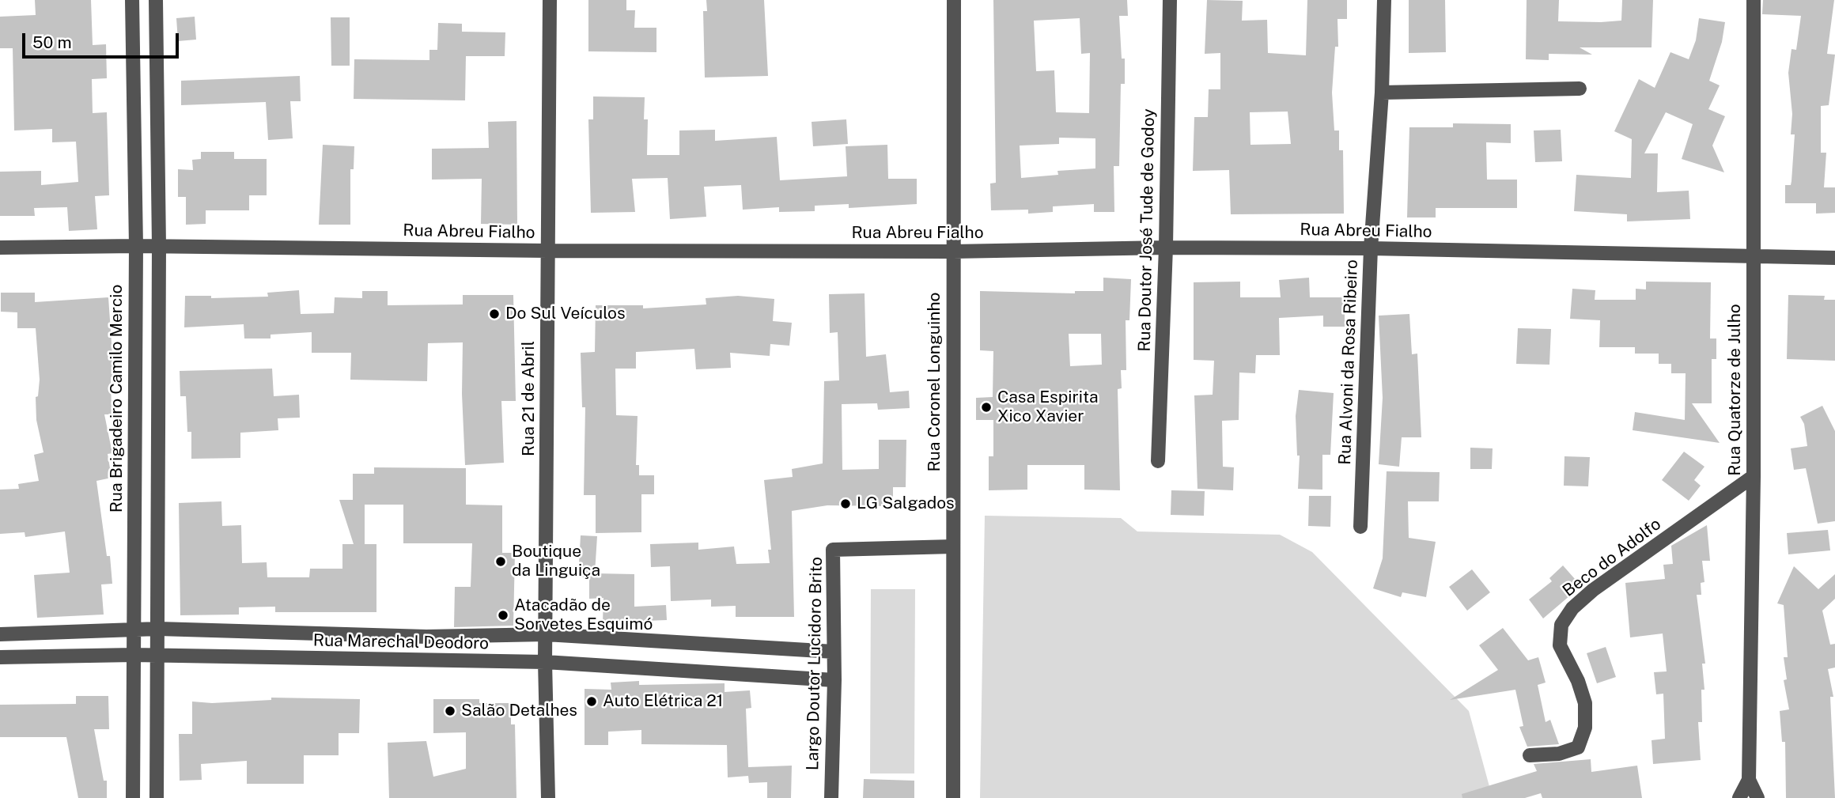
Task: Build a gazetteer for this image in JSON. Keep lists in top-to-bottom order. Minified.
{"streets":{"street":["Rua Doutor José Tude de Godoy","Rua Abreu Fialho","Rua Alvoni da Rosa Ribeiro","Rua Coronel Longuinho","Rua Quatorze de Julho","Rua Brigadeiro Camilo Mercio","Rua 21 de Abril","Beco do Adolfo","Rua Marechal Deodoro","Largo Doutor Lucidoro Brito"]},"crossings":[["Rua Doutor José Tude de Godoy","Rua Abreu Fialho"],["Rua Abreu Fialho","Rua Alvoni da Rosa Ribeiro"],["Rua Abreu Fialho","Rua Coronel Longuinho"],["Rua Abreu Fialho","Rua Quatorze de Julho"],["Rua Abreu Fialho","Rua Brigadeiro Camilo Mercio"],["Rua Abreu Fialho","Rua 21 de Abril"],["Rua Coronel Longuinho","Largo Doutor Lucidoro Brito"],["Rua Quatorze de Julho","Beco do Adolfo"],["Rua Brigadeiro Camilo Mercio","Rua Marechal Deodoro"],["Rua 21 de Abril","Rua Marechal Deodoro"],["Rua Marechal Deodoro","Largo Doutor Lucidoro Brito"]],"places":["Do Sul Veículos","Casa Espirita Xico Xavier","LG Salgados","Boutique da Linguiça","Atacadão de Sorvetes Esquimó","Auto Elétrica 21","Salão Detalhes"],"scale_bar":"50 m"}
